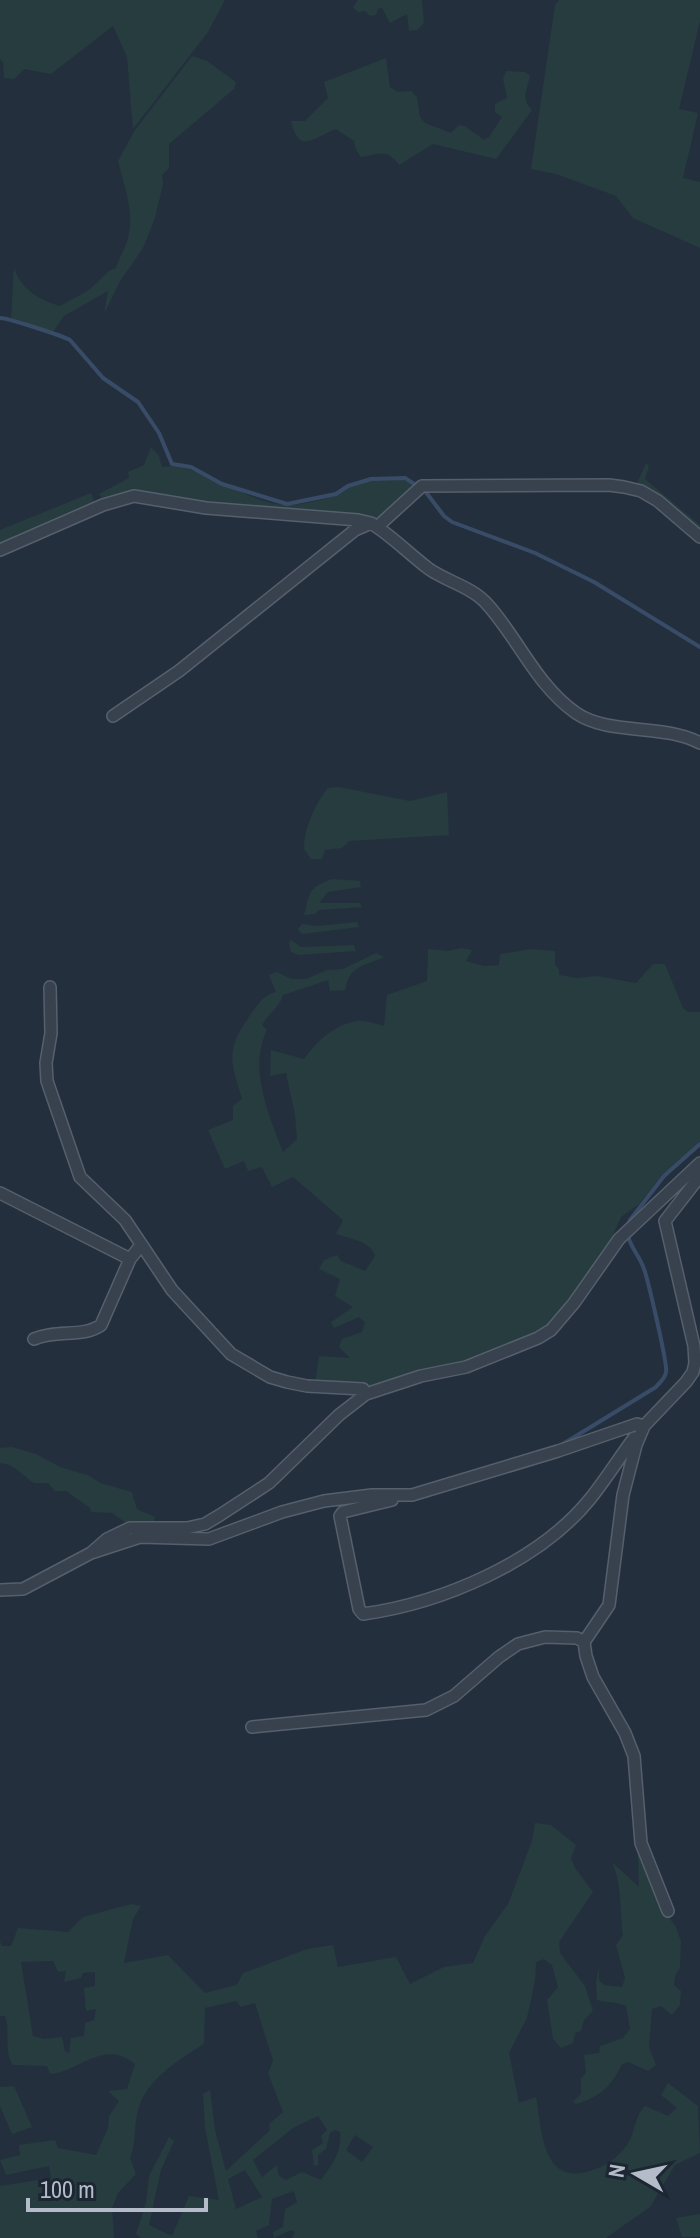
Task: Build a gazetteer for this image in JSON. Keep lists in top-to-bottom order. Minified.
{"scale_bar":"100 m","north":"left"}
